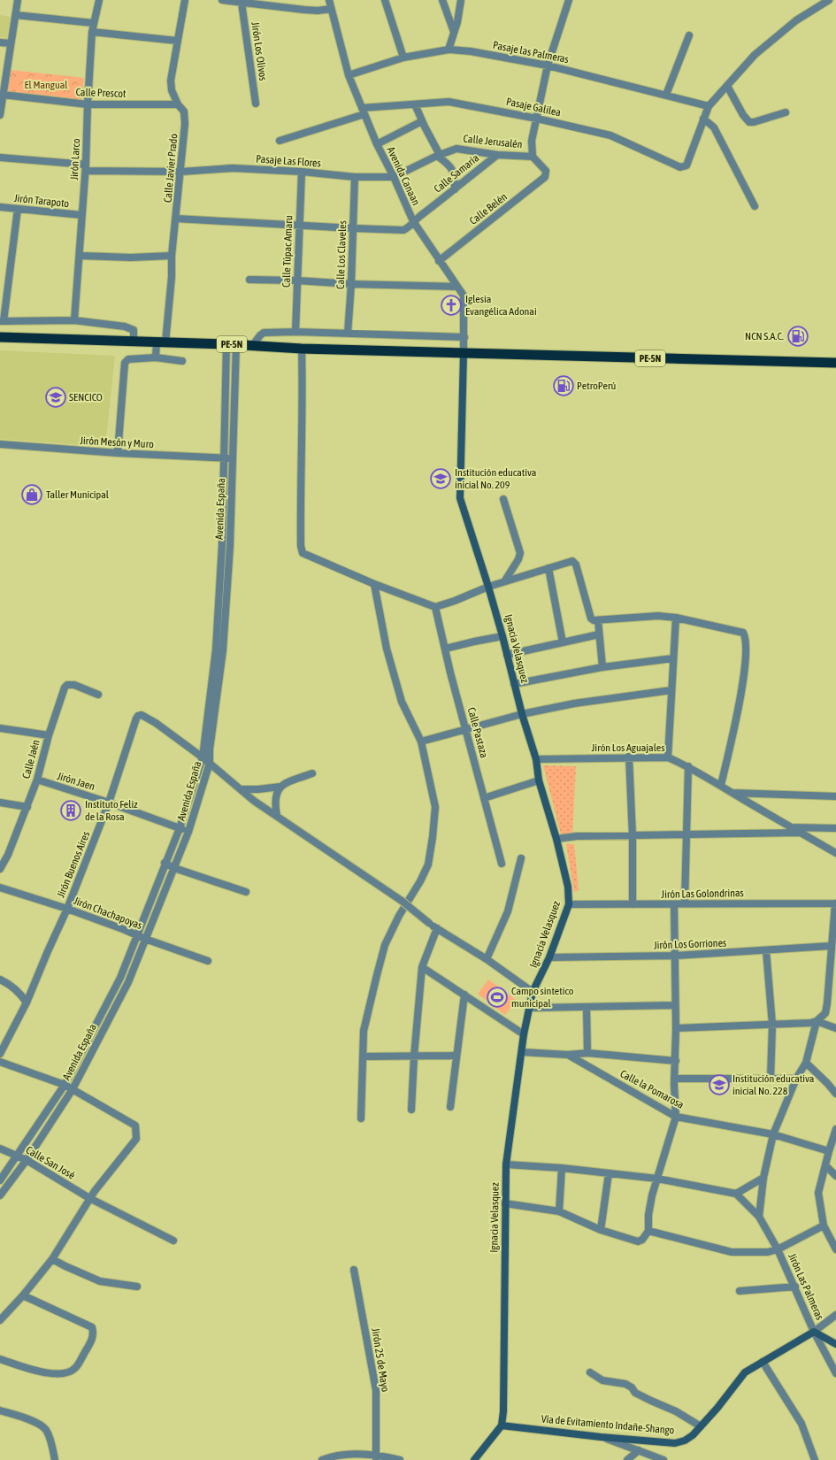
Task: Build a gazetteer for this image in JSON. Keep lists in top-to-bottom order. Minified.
{"streets":{"highway":["PE-5N"],"main road":["Ignacia Velasquez","Vía de Evitamiento Indañe-Shango"],"street":["Jirón Los Olivos","Pasaje las Palmeras","Calle Prescot","Pasaje Galilea","Calle Jerusalén","Jirón Larco","Pasaje Las Flores","Calle Javier Prado","Calle Samaría","Avenida Canaan","Jirón Tarapoto","Calle Belén","Calle Túpac Amaru","Calle Los Claveles","Jirón Mesón y Muro","Avenida España","Calle Pastaza","Jirón Los Aguajales","Calle Jaén","Jirón Jaen","Jirón Buenos Aires","Jirón Las Golondrinas","Jirón Chachapoyas","Jirón Los Gorriones","Calle la Pomarosa","Calle San José","Jirón Las Palmeras","Jirón 25 de Mayo"]},"crossings":[["Pasaje las Palmeras","Avenida Canaan"],["Calle Prescot","Jirón Larco"],["Calle Prescot","Calle Javier Prado"],["Pasaje Galilea","Avenida Canaan"],["Calle Jerusalén","Pasaje Las Flores"],["Calle Jerusalén","Calle Samaría"],["Calle Jerusalén","Avenida Canaan"],["Calle Jerusalén","Calle Belén"],["Jirón Larco","Pasaje Las Flores"],["Jirón Larco","Jirón Tarapoto"],["Pasaje Las Flores","Calle Javier Prado"],["Pasaje Las Flores","Avenida Canaan"],["Pasaje Las Flores","Calle Túpac Amaru"],["Pasaje Las Flores","Calle Los Claveles"],["Calle Javier Prado","Calle Samaría"],["Calle Javier Prado","PE-5N"],["Calle Samaría","Avenida Canaan"],["Calle Samaría","Calle Túpac Amaru"],["Calle Samaría","Calle Los Claveles"],["Avenida Canaan","Calle Belén"],["Avenida Canaan","PE-5N"],["Avenida Canaan","Ignacia Velasquez"],["PE-5N","Avenida España"],["PE-5N","Ignacia Velasquez"],["Jirón Mesón y Muro","Avenida España"],["Avenida España","Jirón Jaen"],["Avenida España","Jirón Buenos Aires"],["Avenida España","Jirón Chachapoyas"],["Avenida España","Calle San José"],["Ignacia Velasquez","Jirón Los Aguajales"],["Ignacia Velasquez","Jirón Las Golondrinas"],["Ignacia Velasquez","Jirón Los Gorriones"],["Ignacia Velasquez","Vía de Evitamiento Indañe-Shango"],["Calle Jaén","Jirón Jaen"],["Jirón Jaen","Jirón Buenos Aires"],["Jirón Buenos Aires","Jirón Chachapoyas"],["Jirón Las Palmeras","Vía de Evitamiento Indañe-Shango"]],"parks":["El Mangual"],"places":{"church":["Iglesia Evangélica Adonai"],"fuel station":["NCN S.A.C.","PetroPerú"],"school or university":["SENCICO","Institución educativa inicial No. 209","Institución educativa inicial No. 228"],"shop":["Taller Municipal"],"building":["Instituto Feliz de la Rosa"],"sports":["Campo sintetico municipal"]}}
